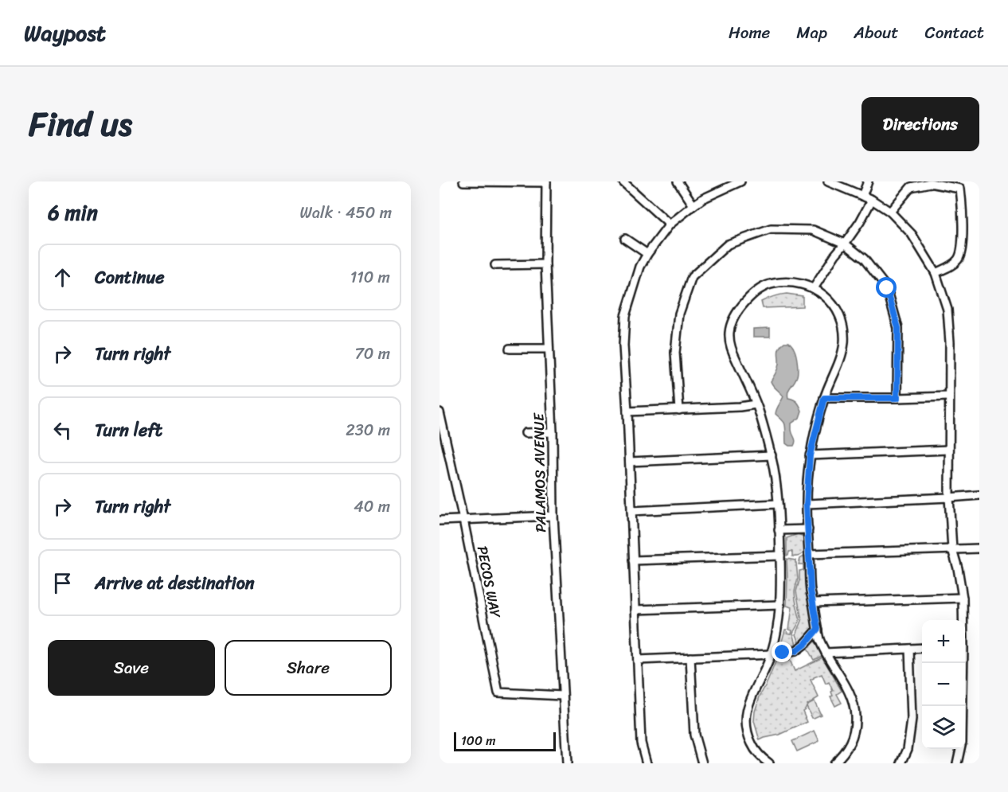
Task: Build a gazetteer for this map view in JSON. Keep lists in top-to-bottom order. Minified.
{"streets":{"street":["PALAMOS AVENUE","PECOS WAY"]},"crossings":[["PALAMOS AVENUE","PECOS WAY"]],"scale_bar":"100 m","page":{"header":"Waypost","nav":["Home","Map","About","Contact"],"title":"Find us","buttons":["Directions",["Save","Share"]],"heading":["6 min","Walk · 450 m"],"list":[["Continue","110 m"],["Turn right","70 m"],["Turn left","230 m"],["Turn right","40 m"],"Arrive at destination"],"map_buttons":["+","−"],"scale":"100 m"}}
